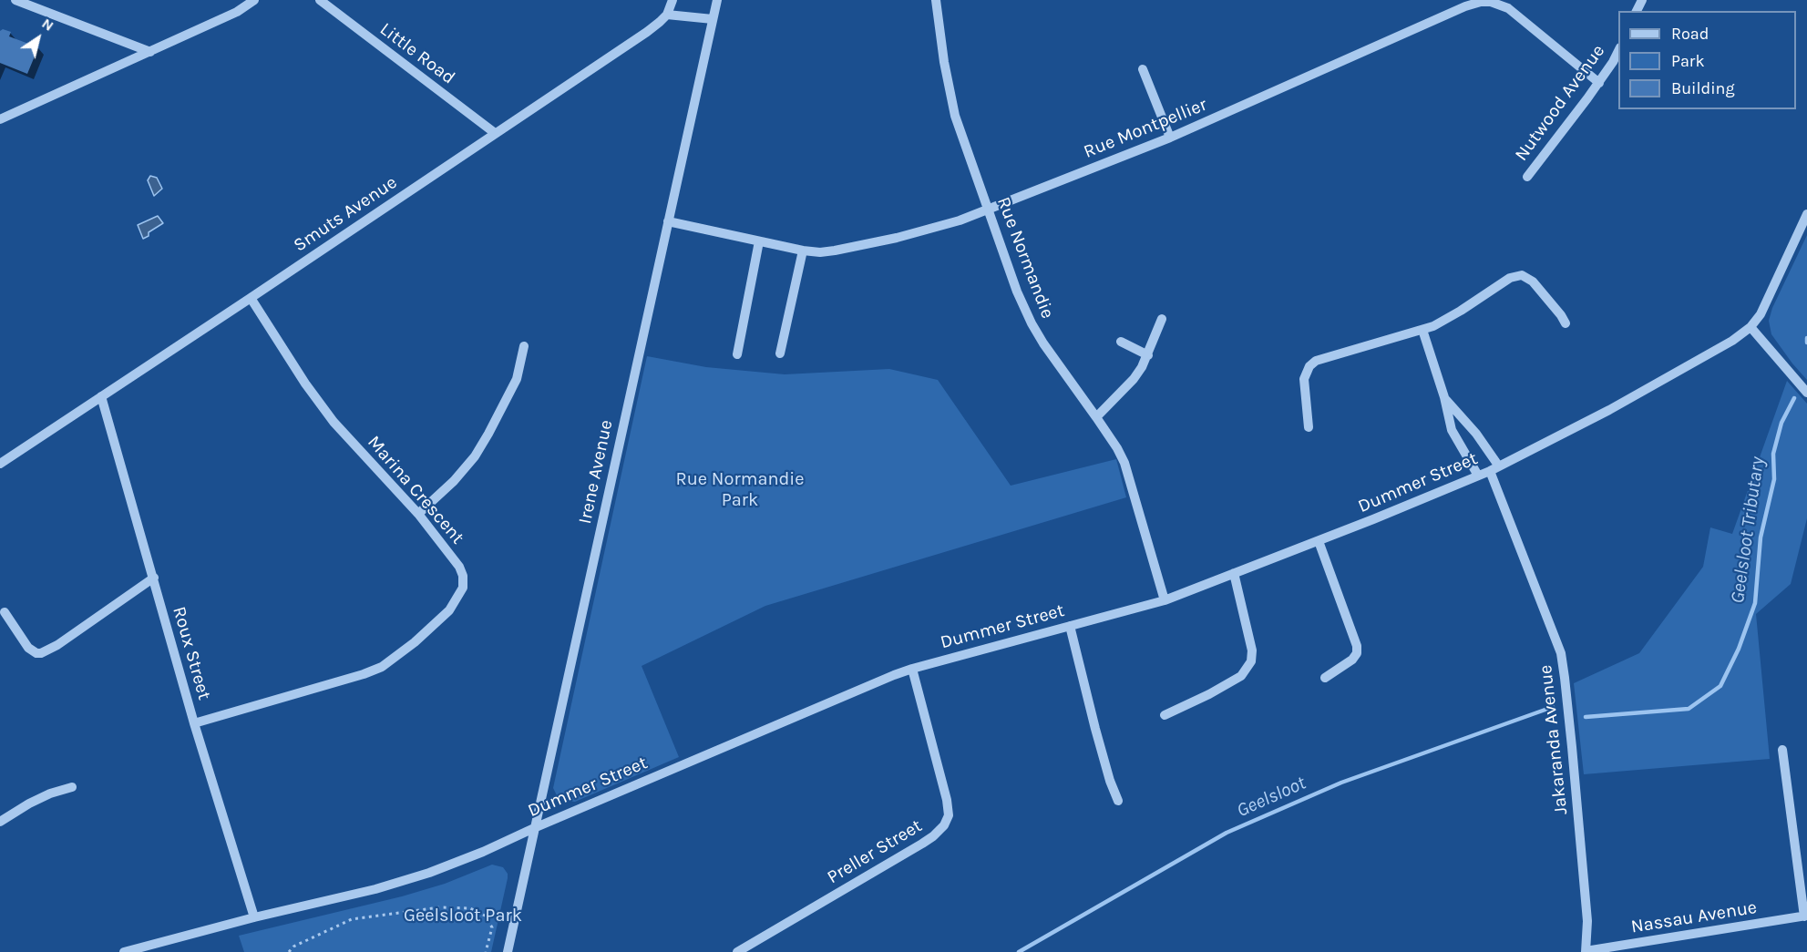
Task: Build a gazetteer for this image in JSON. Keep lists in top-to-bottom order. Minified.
{"streets":{"street":["Little Road","Nutwood Avenue","Rue Montpellier","Smuts Avenue","Rue Normandie","Irene Avenue","Dummer Street","Marina Crescent","Roux Street","Jakaranda Avenue","Preller Street","Nassau Avenue"]},"crossings":[["Little Road","Smuts Avenue"],["Nutwood Avenue","Rue Montpellier"],["Rue Montpellier","Rue Normandie"],["Rue Montpellier","Irene Avenue"],["Smuts Avenue","Marina Crescent"],["Smuts Avenue","Roux Street"],["Rue Normandie","Dummer Street"],["Irene Avenue","Dummer Street"],["Dummer Street","Roux Street"],["Dummer Street","Jakaranda Avenue"],["Dummer Street","Preller Street"],["Marina Crescent","Roux Street"],["Jakaranda Avenue","Nassau Avenue"]],"water":["Geelsloot Tributary","Geelsloot"],"parks":["Rue Normandie Park","Geelsloot Park"],"legend":["Road","Park","Building"],"north":"top right"}
